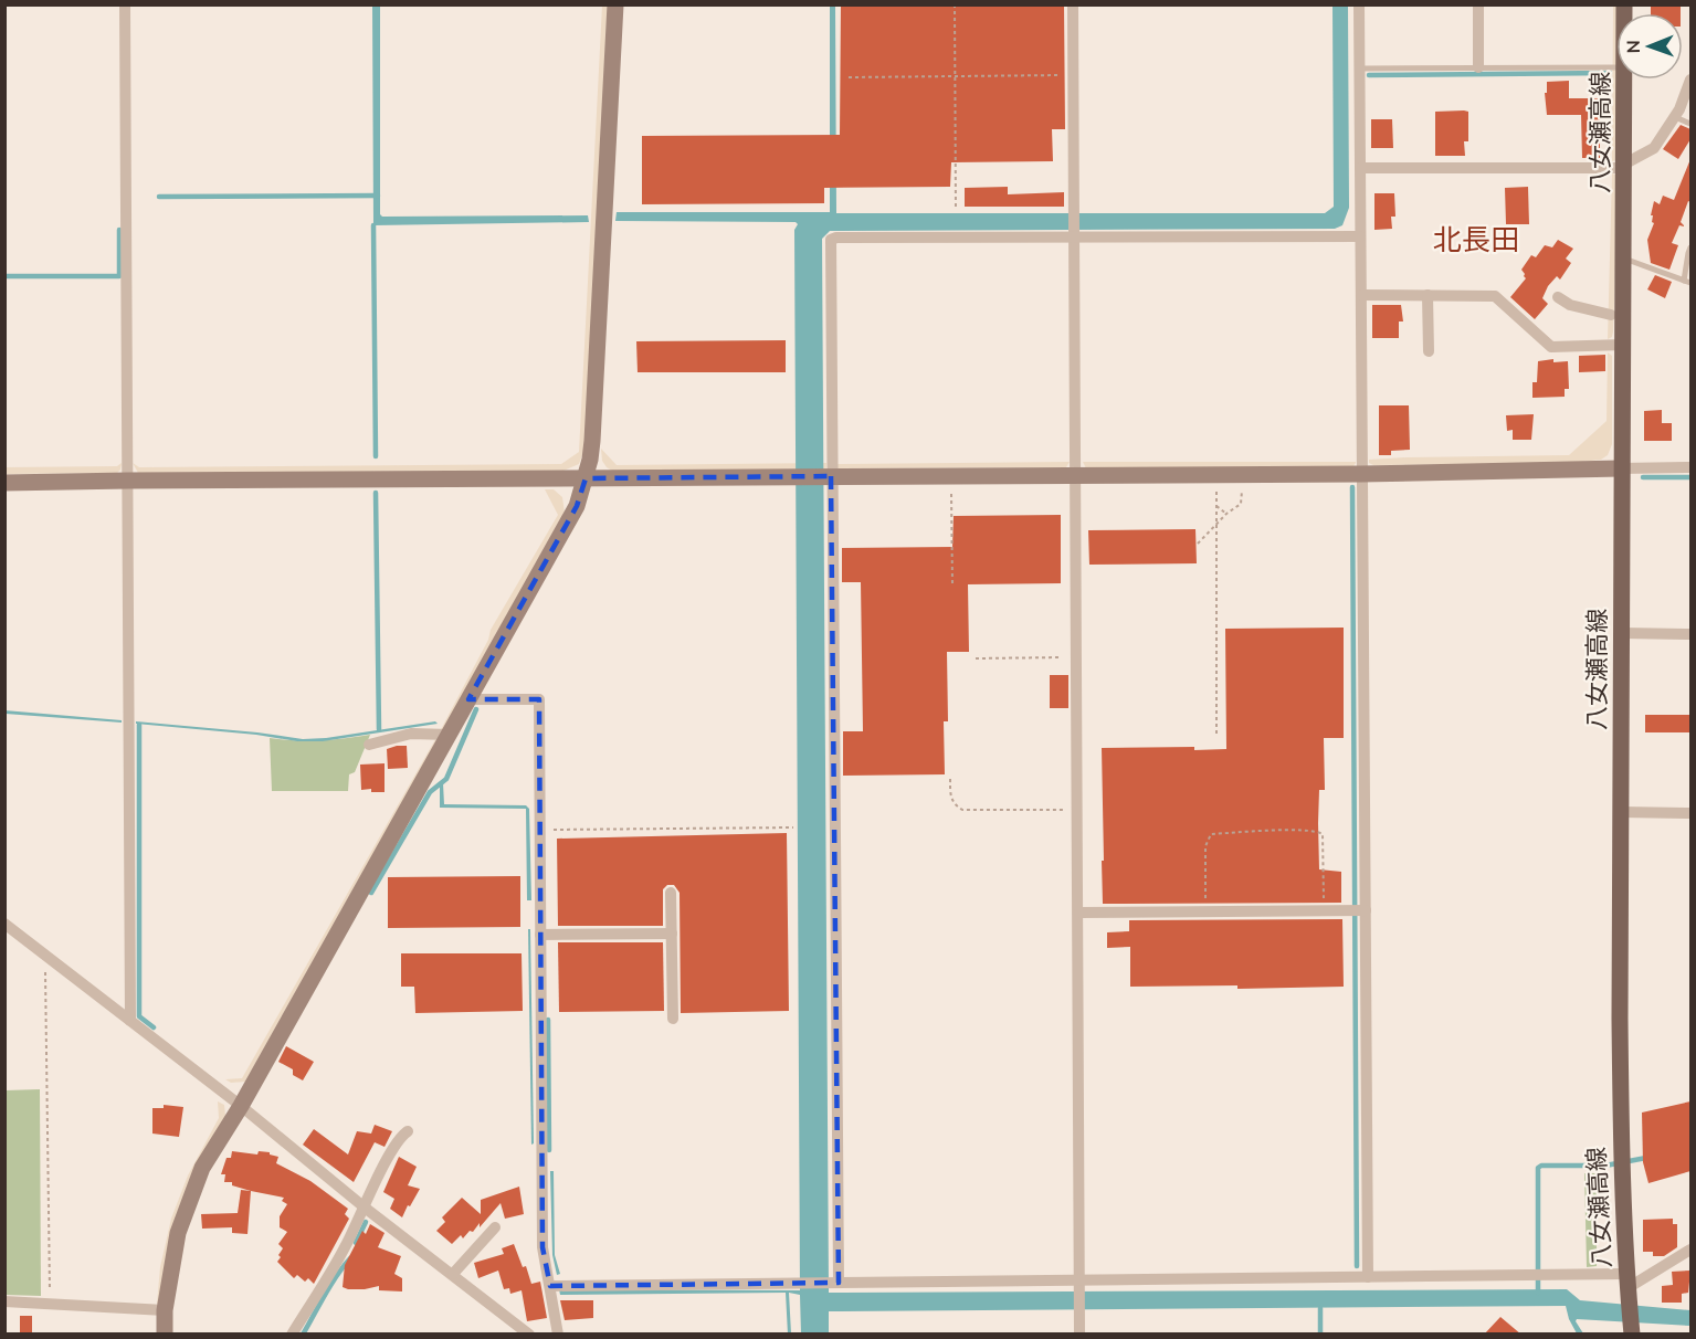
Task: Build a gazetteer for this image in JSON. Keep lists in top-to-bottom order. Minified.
{"streets":{"main road":["八女瀬高線"]},"districts":["北長田"],"north":"left"}
